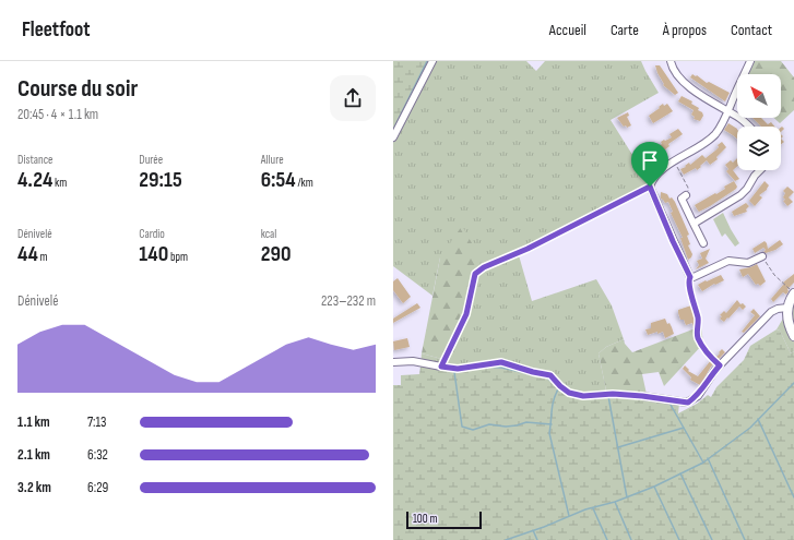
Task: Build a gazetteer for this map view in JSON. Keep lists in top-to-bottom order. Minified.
{"scale_bar":"100 m","north":"top left","page":{"header":"Fleetfoot","nav":["Accueil","Carte","À propos","Contact"],"heading":["Course du soir","20:45 · 4 × 1.1 km"],"stats":[["Distance","4.24 km"],["Durée","29:15"],["Allure","6:54 /km"],["Dénivelé","44 m"],["Cardio","140 bpm"],["kcal","290"]],"chart":["Dénivelé","223–232 m"],"list":[{"name":"1.1 km","note":"7:13"},{"name":"2.1 km","note":"6:32"},{"name":"3.2 km","note":"6:29"}],"scale":"100 m"}}
